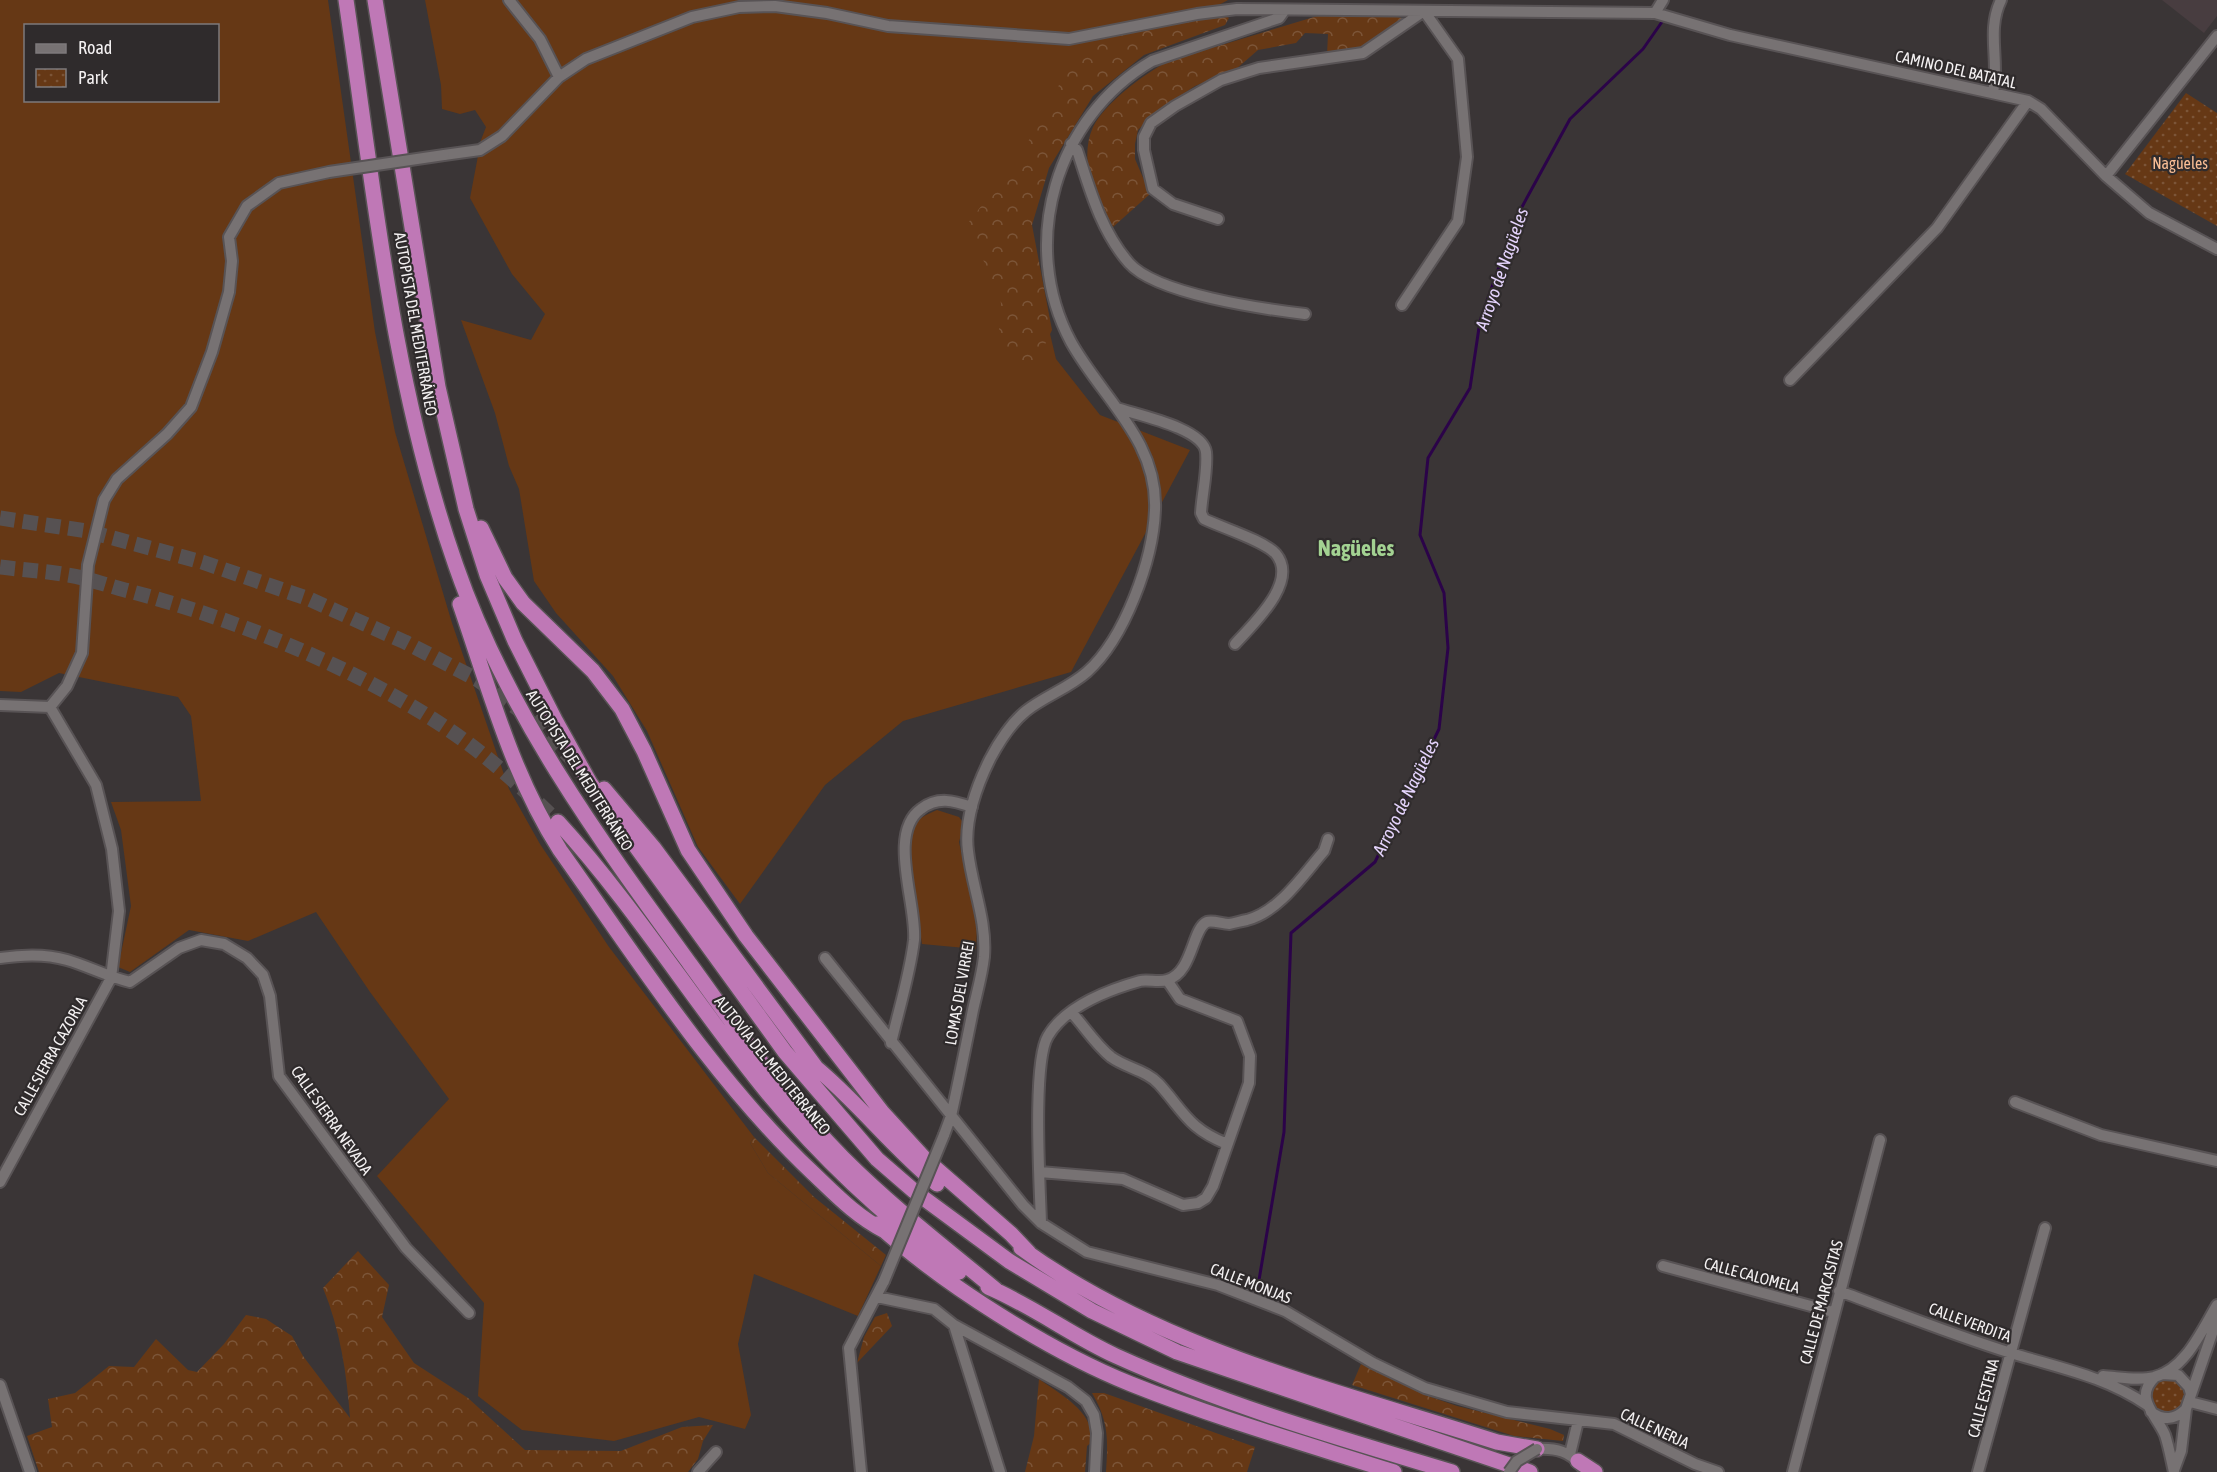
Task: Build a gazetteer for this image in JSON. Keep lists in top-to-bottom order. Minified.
{"streets":{"highway":["AUTOPISTA DEL MEDITERRÁNEO","AUTOVÍA DEL MEDITERRÁNEO"],"street":["CAMINO DEL BATATAL","LOMAS DEL VIRREI","CALLE SIERRA CAZORLA","CALLE SIERRA NEVADA","CALLE CALOMELA","CALLE MONJAS","CALLE DE MARCASITAS","CALLE VERDITA","CALLE ESTENA","CALLE NERJA"]},"crossings":[["CAMINO DEL BATATAL","LOMAS DEL VIRREI"],["AUTOPISTA DEL MEDITERRÁNEO","AUTOVÍA DEL MEDITERRÁNEO"],["LOMAS DEL VIRREI","CALLE MONJAS"],["CALLE SIERRA CAZORLA","CALLE SIERRA NEVADA"],["CALLE CALOMELA","CALLE DE MARCASITAS"],["CALLE MONJAS","CALLE NERJA"],["CALLE DE MARCASITAS","CALLE VERDITA"],["CALLE VERDITA","CALLE ESTENA"]],"districts":["Nagüeles"],"water":["Arroyo de Nagüeles"],"parks":["Nagüeles"],"legend":["Road","Park"]}
